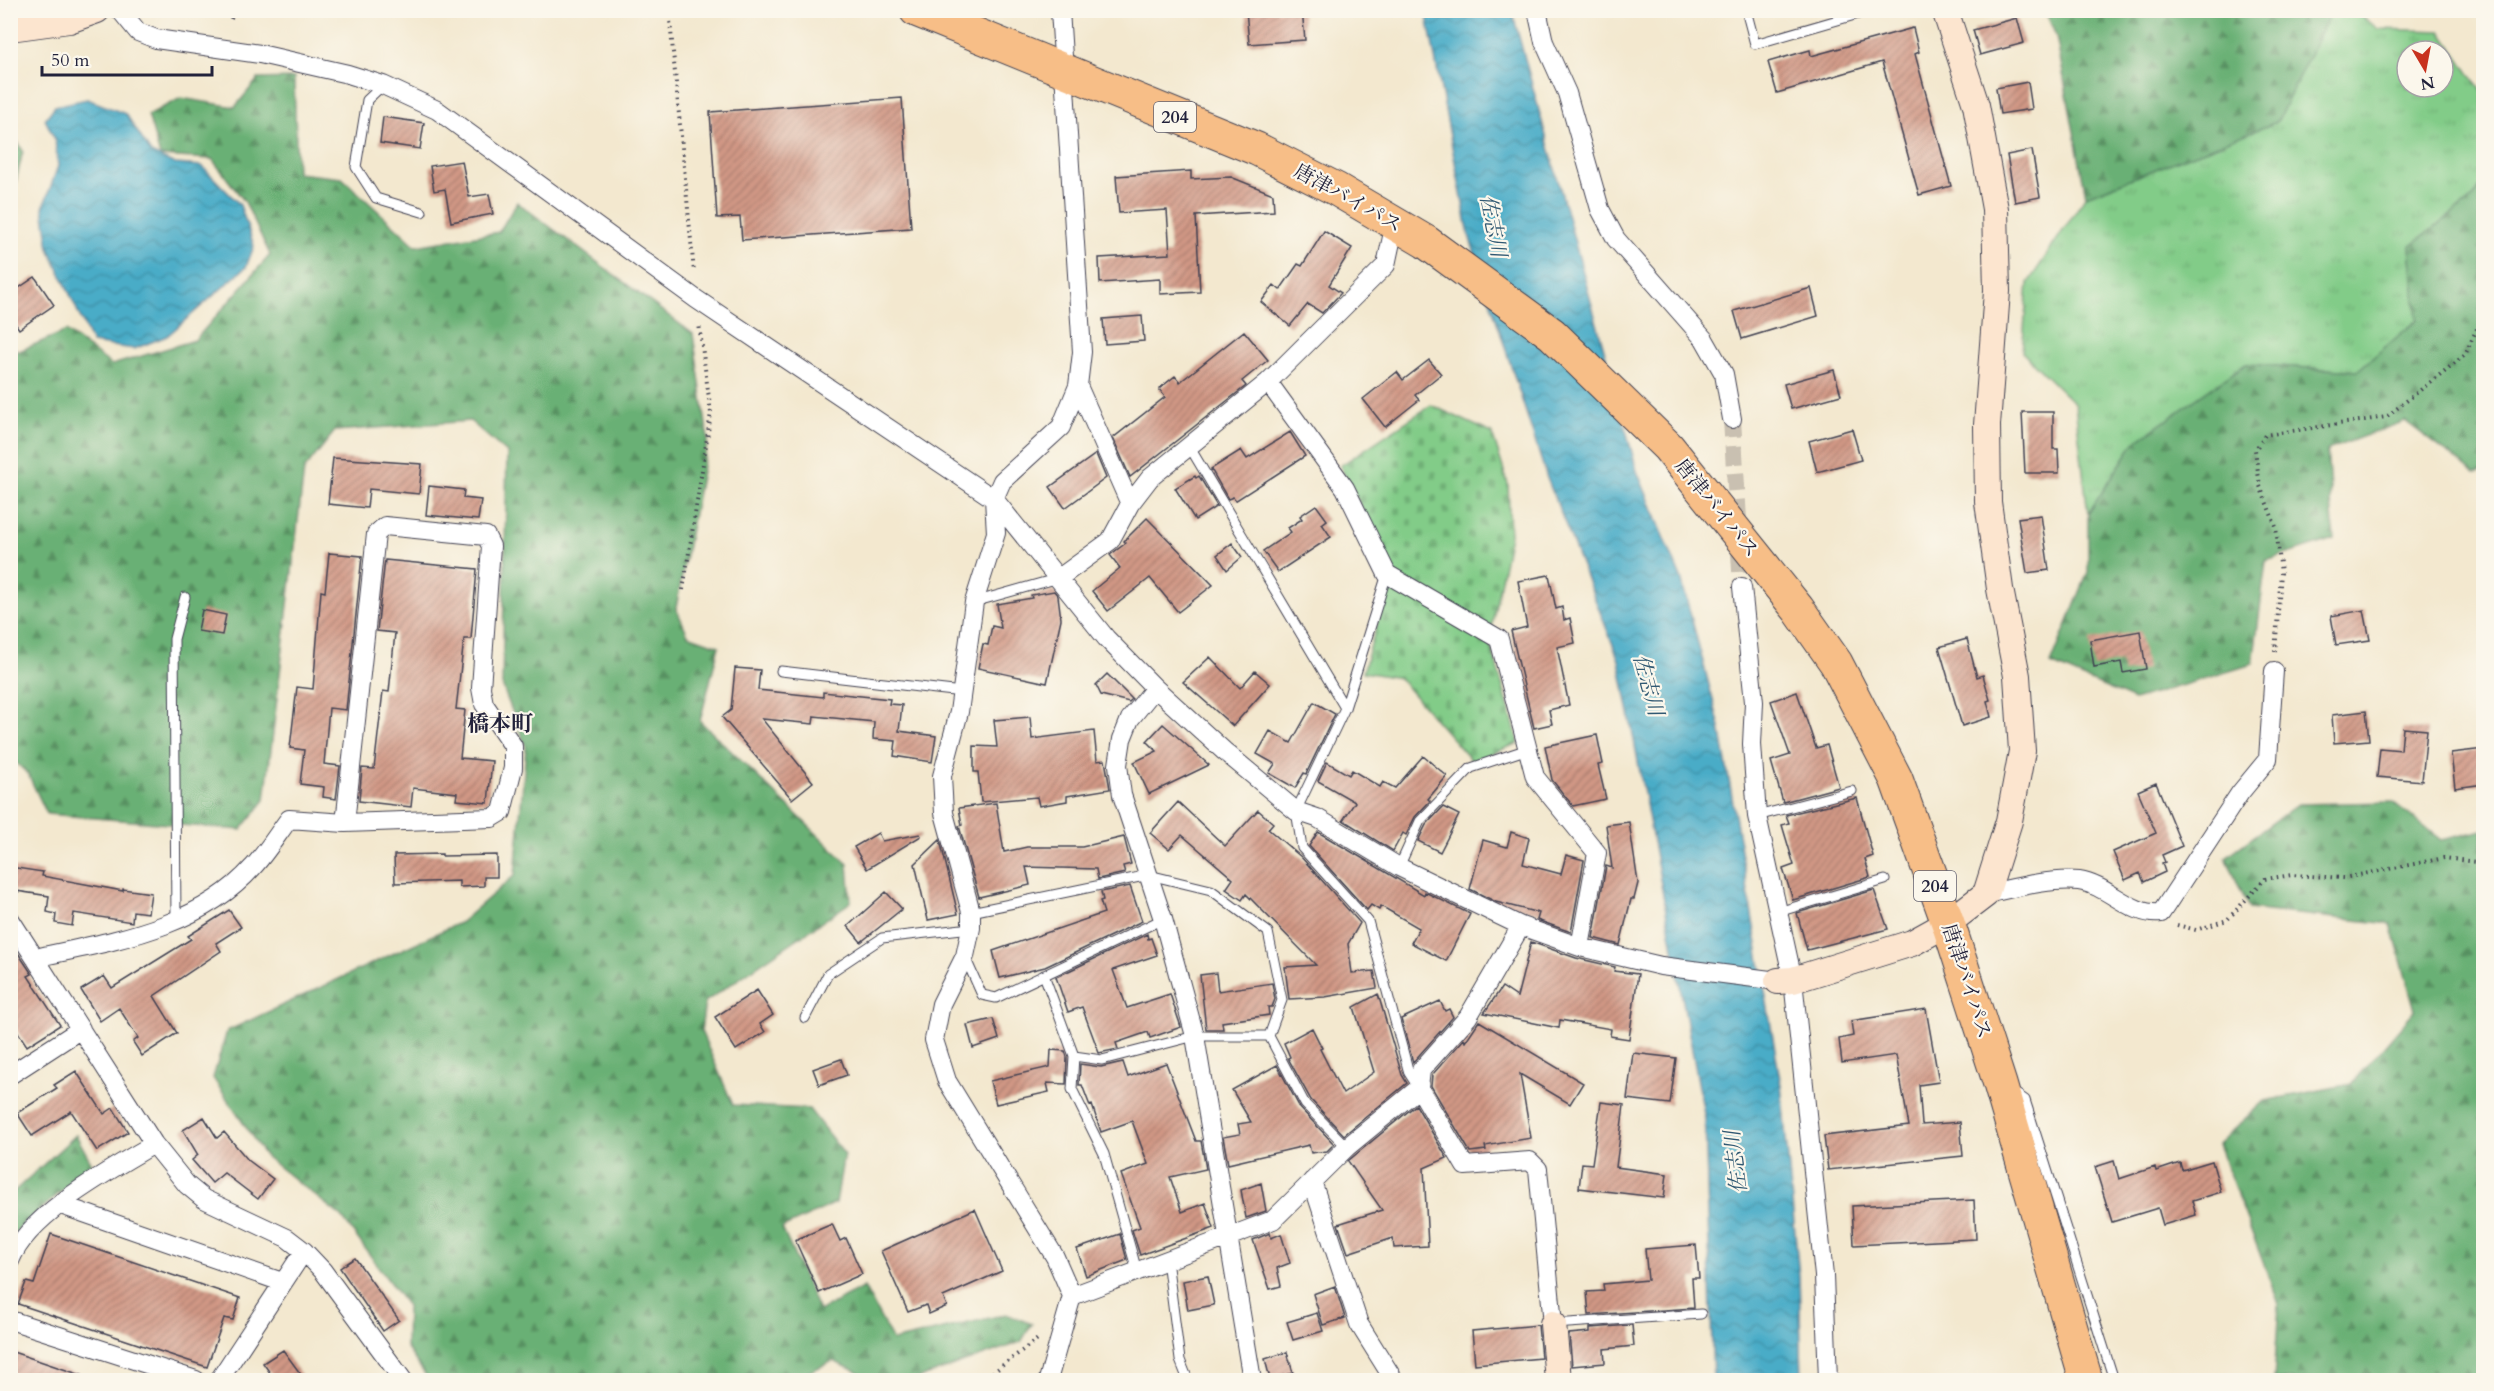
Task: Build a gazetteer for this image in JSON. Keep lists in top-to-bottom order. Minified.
{"streets":{"highway":["204","唐津バイパス"]},"districts":["橋本町"],"water":["佐志川"],"scale_bar":"50 m","north":"bottom"}
